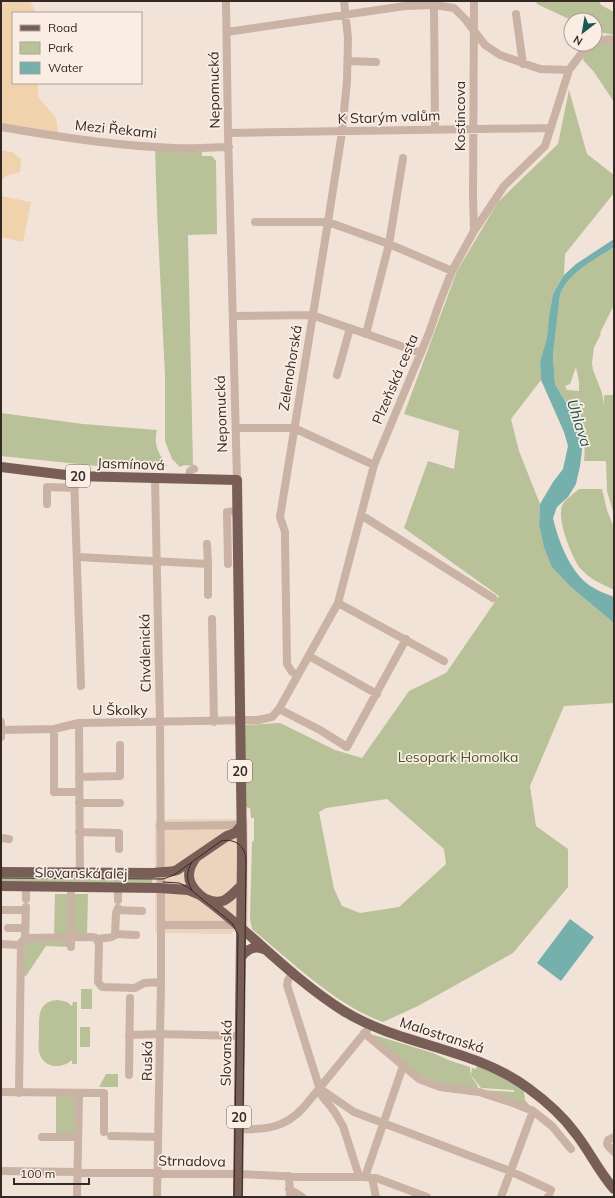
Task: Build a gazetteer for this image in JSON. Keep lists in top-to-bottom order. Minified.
{"streets":{"main road":["Nepomucká","Jasmínová","20","Slovanská alej","Malostranská","Slovanská"],"street":["Kostincova","K Starým valům","Mezi Řekami","Zelenohorská","Plzeňská cesta","Chválenická","U Školky","Ruská","Strnadova"]},"crossings":[["Nepomucká","K Starým valům"],["Nepomucká","Mezi Řekami"],["Nepomucká","Jasmínová"],["Nepomucká","20"],["Nepomucká","U Školky"],["Kostincova","K Starým valům"],["Kostincova","Plzeňská cesta"],["K Starým valům","Zelenohorská"],["K Starým valům","Plzeňská cesta"],["Zelenohorská","Plzeňská cesta"],["Jasmínová","Chválenická"],["20","Slovanská alej"],["20","Malostranská"],["20","Slovanská"],["Chválenická","U Školky"],["Chválenická","Slovanská alej"],["Chválenická","Ruská"],["Slovanská alej","Malostranská"],["Slovanská alej","Ruská"],["Slovanská","Strnadova"],["Ruská","Strnadova"]],"water":["Úhlava"],"parks":["Lesopark Homolka"],"legend":["Road","Park","Water"],"scale_bar":"100 m","north":"bottom left"}
